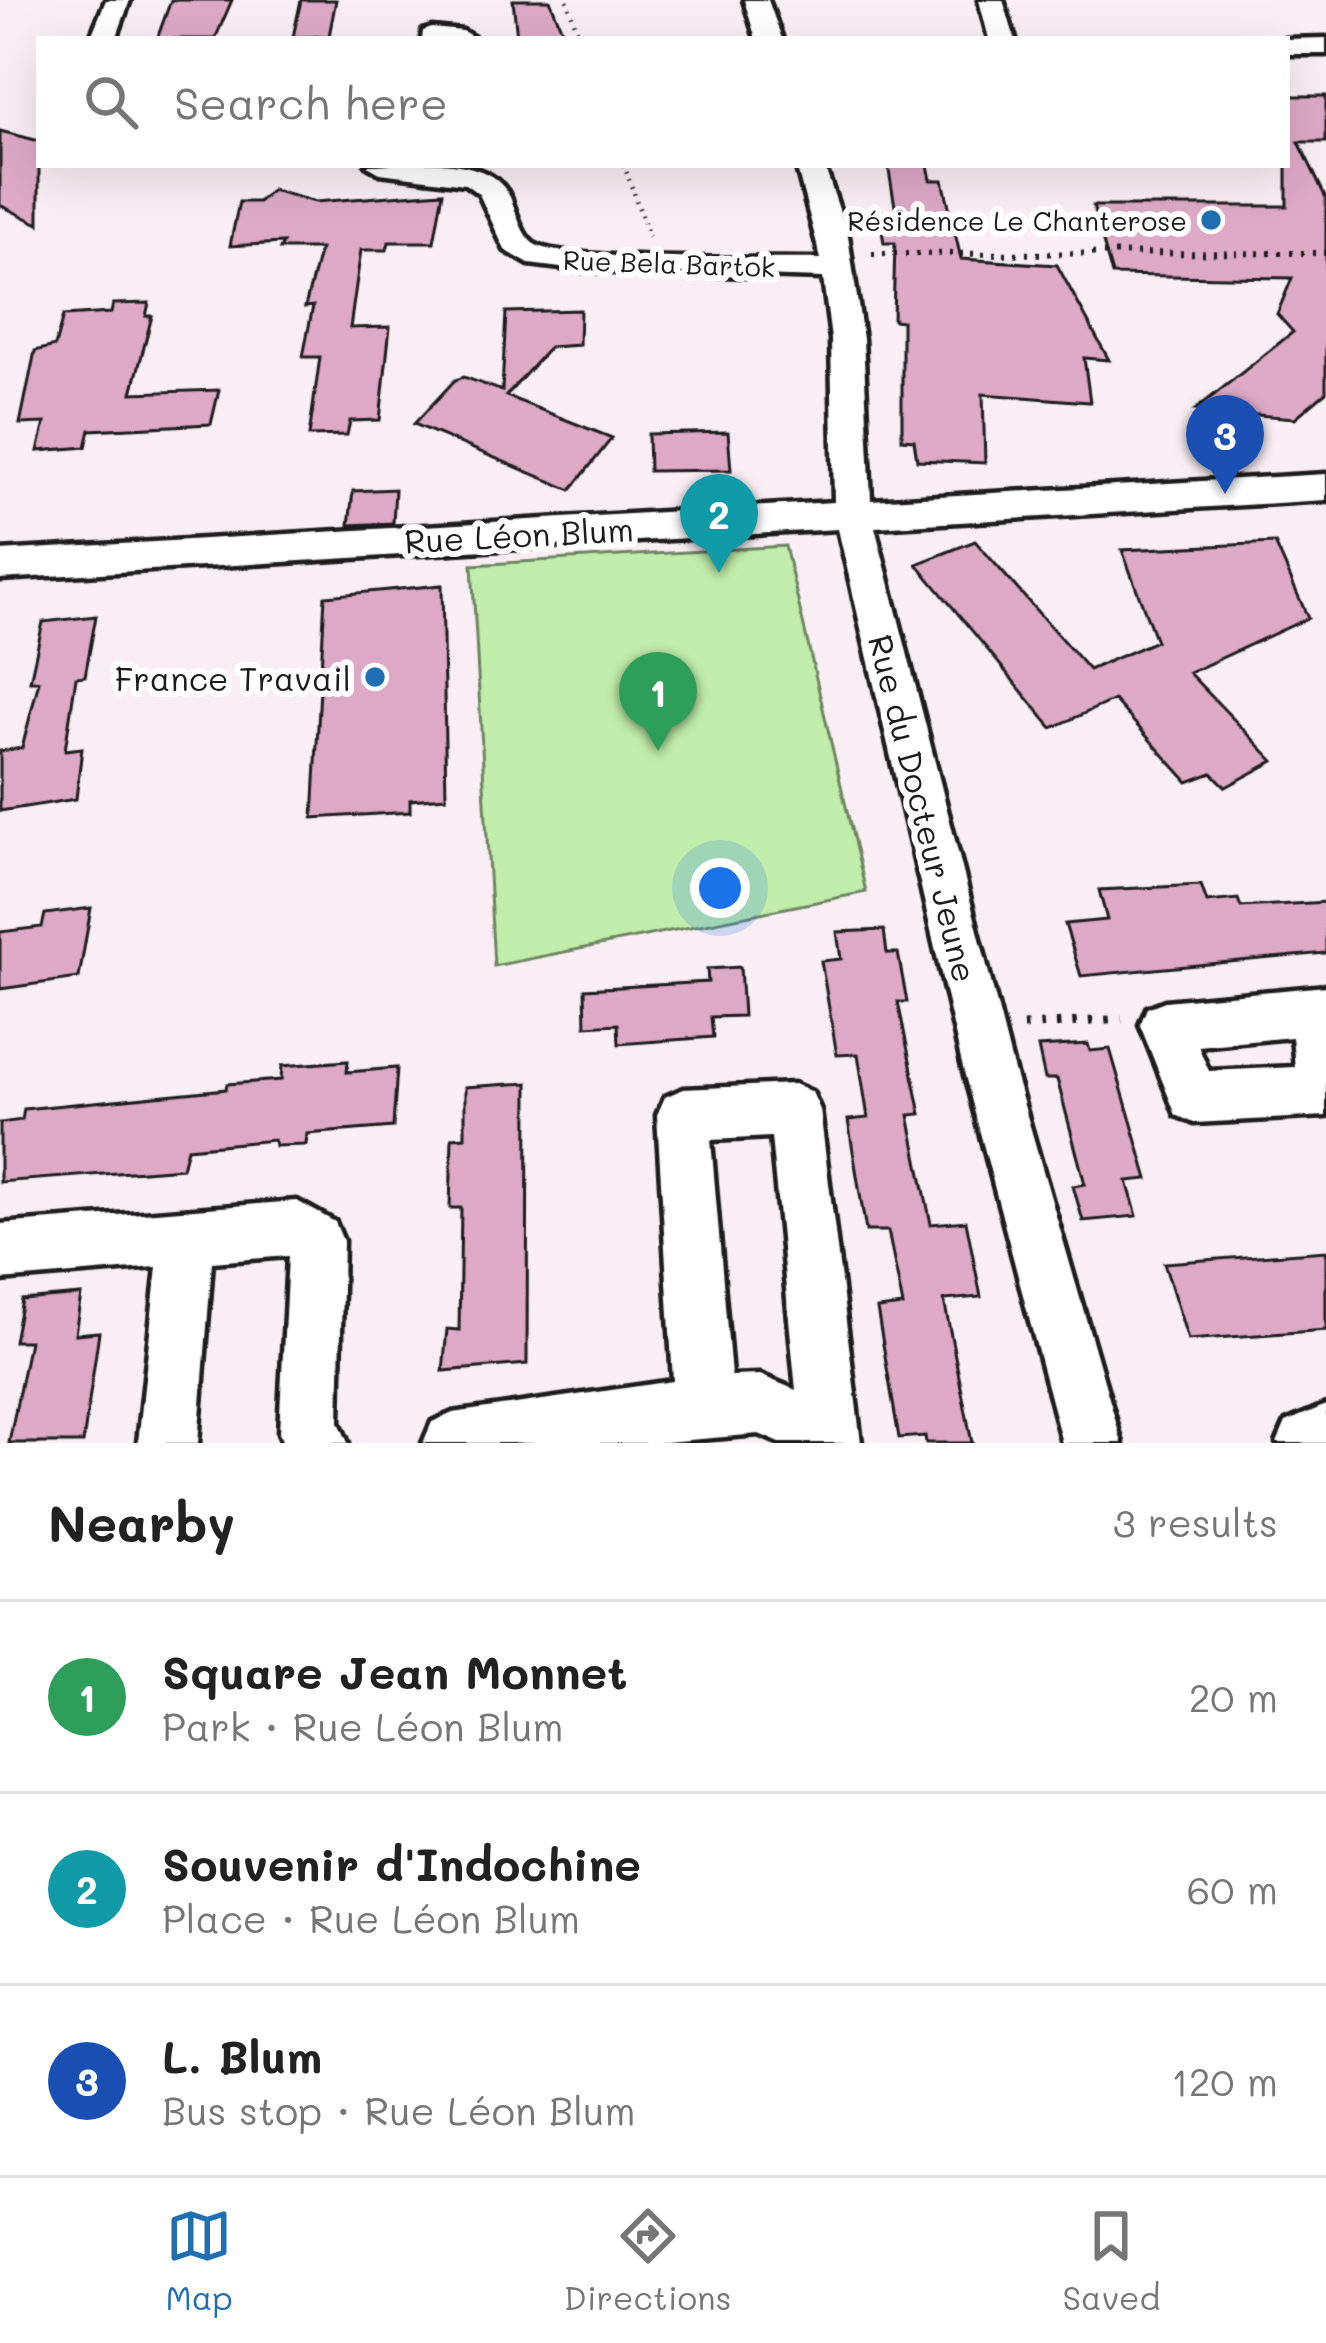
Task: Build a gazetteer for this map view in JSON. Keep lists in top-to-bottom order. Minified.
{"streets":{"street":["Rue Bela Bartok","Rue Léon Blum","Rue du Docteur Jeune"]},"crossings":[["Rue Bela Bartok","Rue du Docteur Jeune"],["Rue Léon Blum","Rue du Docteur Jeune"]],"places":["Résidence Le Chanterose","France Travail"],"page":{"search":"Search here","pins":["3","2","1"],"heading":["Nearby","3 results"],"list":[{"mark":"1","name":"Square Jean Monnet","note":"Park · Rue Léon Blum","value":"20 m"},{"mark":"2","name":"Souvenir d'Indochine","note":"Place · Rue Léon Blum","value":"60 m"},{"mark":"3","name":"L. Blum","note":"Bus stop · Rue Léon Blum","value":"120 m"}],"nav":["Map","Directions","Saved"]}}
